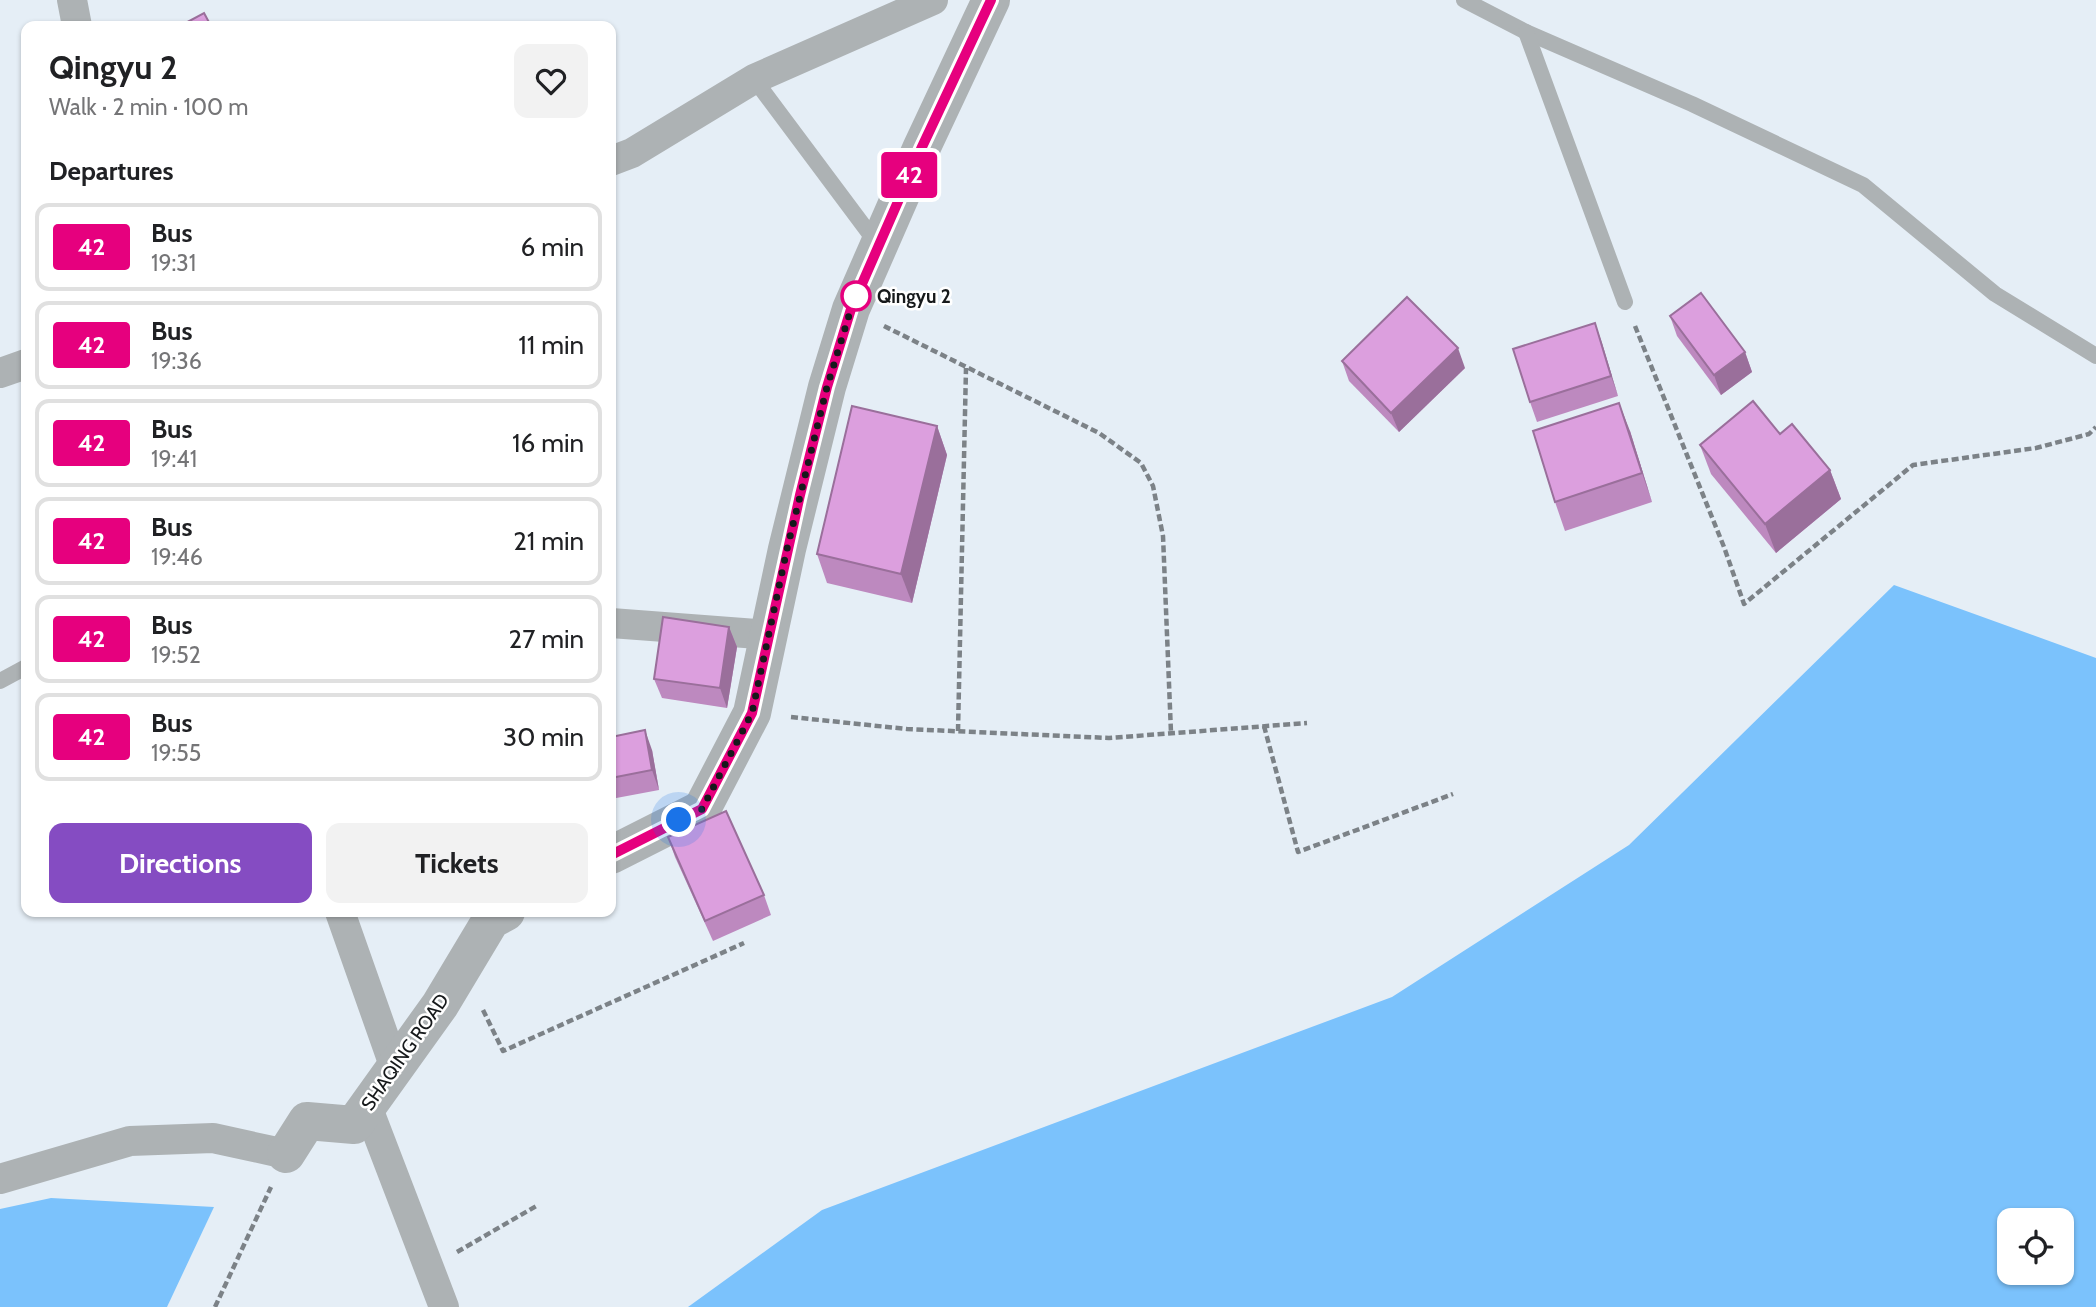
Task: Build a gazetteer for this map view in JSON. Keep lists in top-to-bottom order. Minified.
{"streets":{"street":["SHAQING ROAD"]},"places":["Qingyu 2"],"lines":["bus line 42"],"page":{"on_map":"42","heading":[["Qingyu 2","Walk · 2 min · 100 m"],"Departures"],"list":[{"mark":"42","name":"Bus","note":"19:31","value":"6 min"},{"mark":"42","name":"Bus","note":"19:36","value":"11 min"},{"mark":"42","name":"Bus","note":"19:41","value":"16 min"},{"mark":"42","name":"Bus","note":"19:46","value":"21 min"},{"mark":"42","name":"Bus","note":"19:52","value":"27 min"},{"mark":"42","name":"Bus","note":"19:55","value":"30 min"}],"buttons":["Directions","Tickets"]}}
